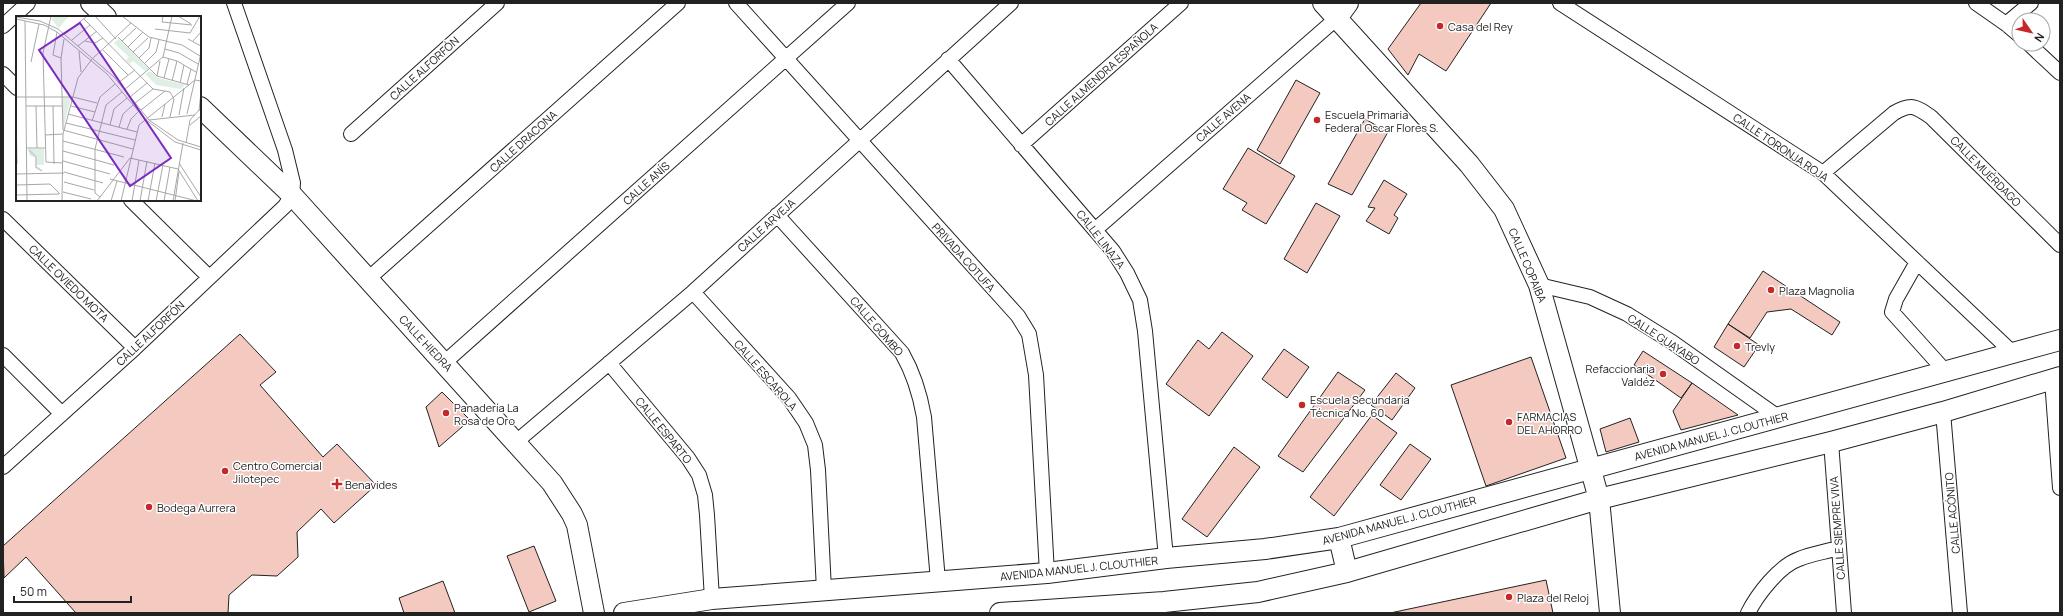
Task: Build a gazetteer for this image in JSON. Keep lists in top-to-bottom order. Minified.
{"streets":{"main road":["CALLE COPAIBA","CALLE HIEDRA","AVENIDA MANUEL J. CLOUTHIER"],"street":["CALLE ALFORFÓN","CALLE ALMENDRA ESPAÑOLA","CALLE AVENA","CALLE DRACONA","CALLE TORONJA ROJA","CALLE MUÉRDAGO","CALLE ANÍS","CALLE ARVEJA","CALLE LINAZA","PRIVADA COTUFA","CALLE OVIEDO MOTA","CALLE GOMBO","CALLE GUAYABO","CALLE ESCAROLA","CALLE ESPARTO","CALLE ACÓNITO","CALLE SIEMPRE VIVA"]},"crossings":[["CALLE ALFORFÓN","CALLE OVIEDO MOTA"],["CALLE ALFORFÓN","CALLE HIEDRA"],["CALLE ALMENDRA ESPAÑOLA","CALLE LINAZA"],["CALLE AVENA","CALLE LINAZA"],["CALLE AVENA","CALLE COPAIBA"],["CALLE DRACONA","CALLE HIEDRA"],["CALLE TORONJA ROJA","CALLE MUÉRDAGO"],["CALLE TORONJA ROJA","AVENIDA MANUEL J. CLOUTHIER"],["CALLE ANÍS","PRIVADA COTUFA"],["CALLE ANÍS","CALLE HIEDRA"],["CALLE ARVEJA","CALLE LINAZA"],["CALLE ARVEJA","PRIVADA COTUFA"],["CALLE ARVEJA","CALLE GOMBO"],["CALLE ARVEJA","CALLE HIEDRA"],["CALLE ARVEJA","CALLE ESCAROLA"],["CALLE ARVEJA","CALLE ESPARTO"],["CALLE LINAZA","AVENIDA MANUEL J. CLOUTHIER"],["PRIVADA COTUFA","AVENIDA MANUEL J. CLOUTHIER"],["CALLE COPAIBA","CALLE GUAYABO"],["CALLE COPAIBA","AVENIDA MANUEL J. CLOUTHIER"],["CALLE GOMBO","AVENIDA MANUEL J. CLOUTHIER"],["CALLE GUAYABO","AVENIDA MANUEL J. CLOUTHIER"],["CALLE ESCAROLA","AVENIDA MANUEL J. CLOUTHIER"],["CALLE ESPARTO","AVENIDA MANUEL J. CLOUTHIER"]],"places":{"other":["Casa del Rey","Escuela Primaria Federal Oscar Flores S.","Plaza Magnolia","Trevly","Refaccionaria Valdéz","Escuela Secundaria Técnica No. 60","Panadería La Rosa de Oro","FARMACIAS DEL AHORRO","Centro Comercial Jilotepec","Bodega Aurrera","Plaza del Reloj"],"health":["Benavides"]},"scale_bar":"50 m","north":"bottom right"}
